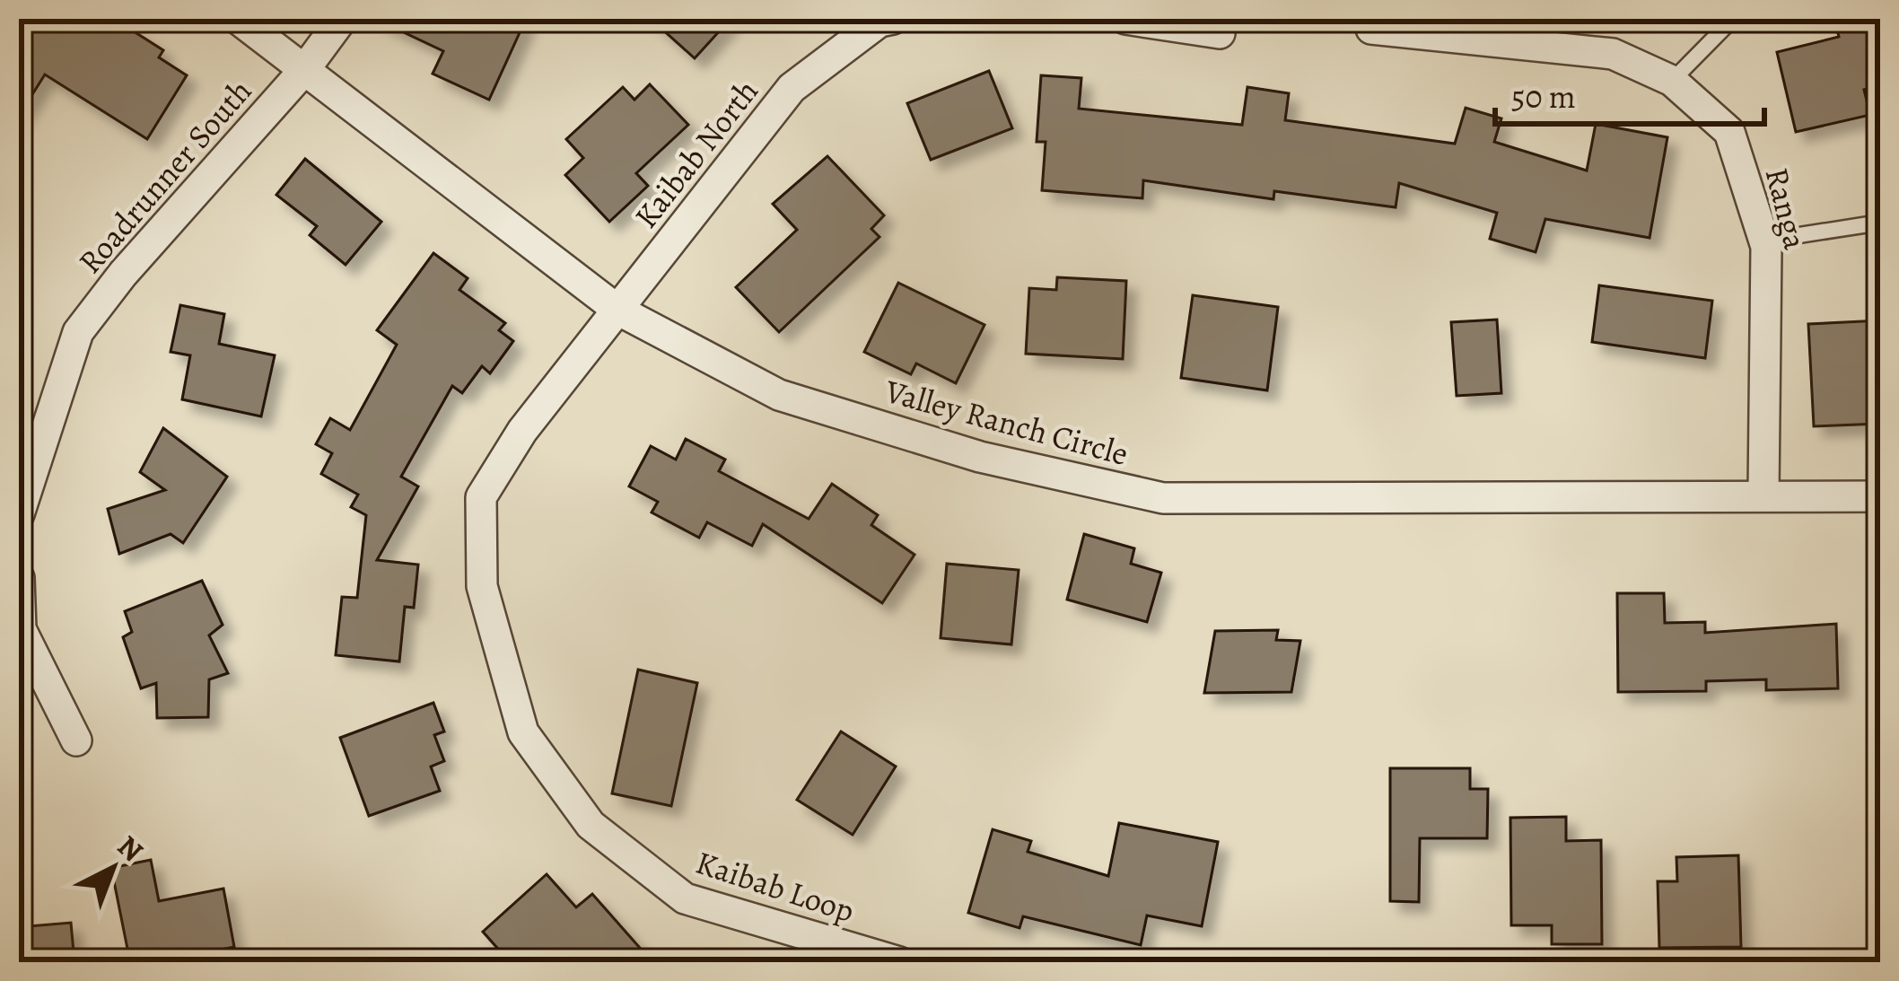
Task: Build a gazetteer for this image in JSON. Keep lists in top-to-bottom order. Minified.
{"streets":{"street":["Kaibab North","Roadrunner South","Ranga","Valley Ranch Circle","Kaibab Loop"]},"crossings":[["Kaibab North","Valley Ranch Circle"],["Kaibab North","Kaibab Loop"],["Roadrunner South","Valley Ranch Circle"],["Ranga","Valley Ranch Circle"],["Valley Ranch Circle","Kaibab Loop"]],"scale_bar":"50 m","north":"top right"}
